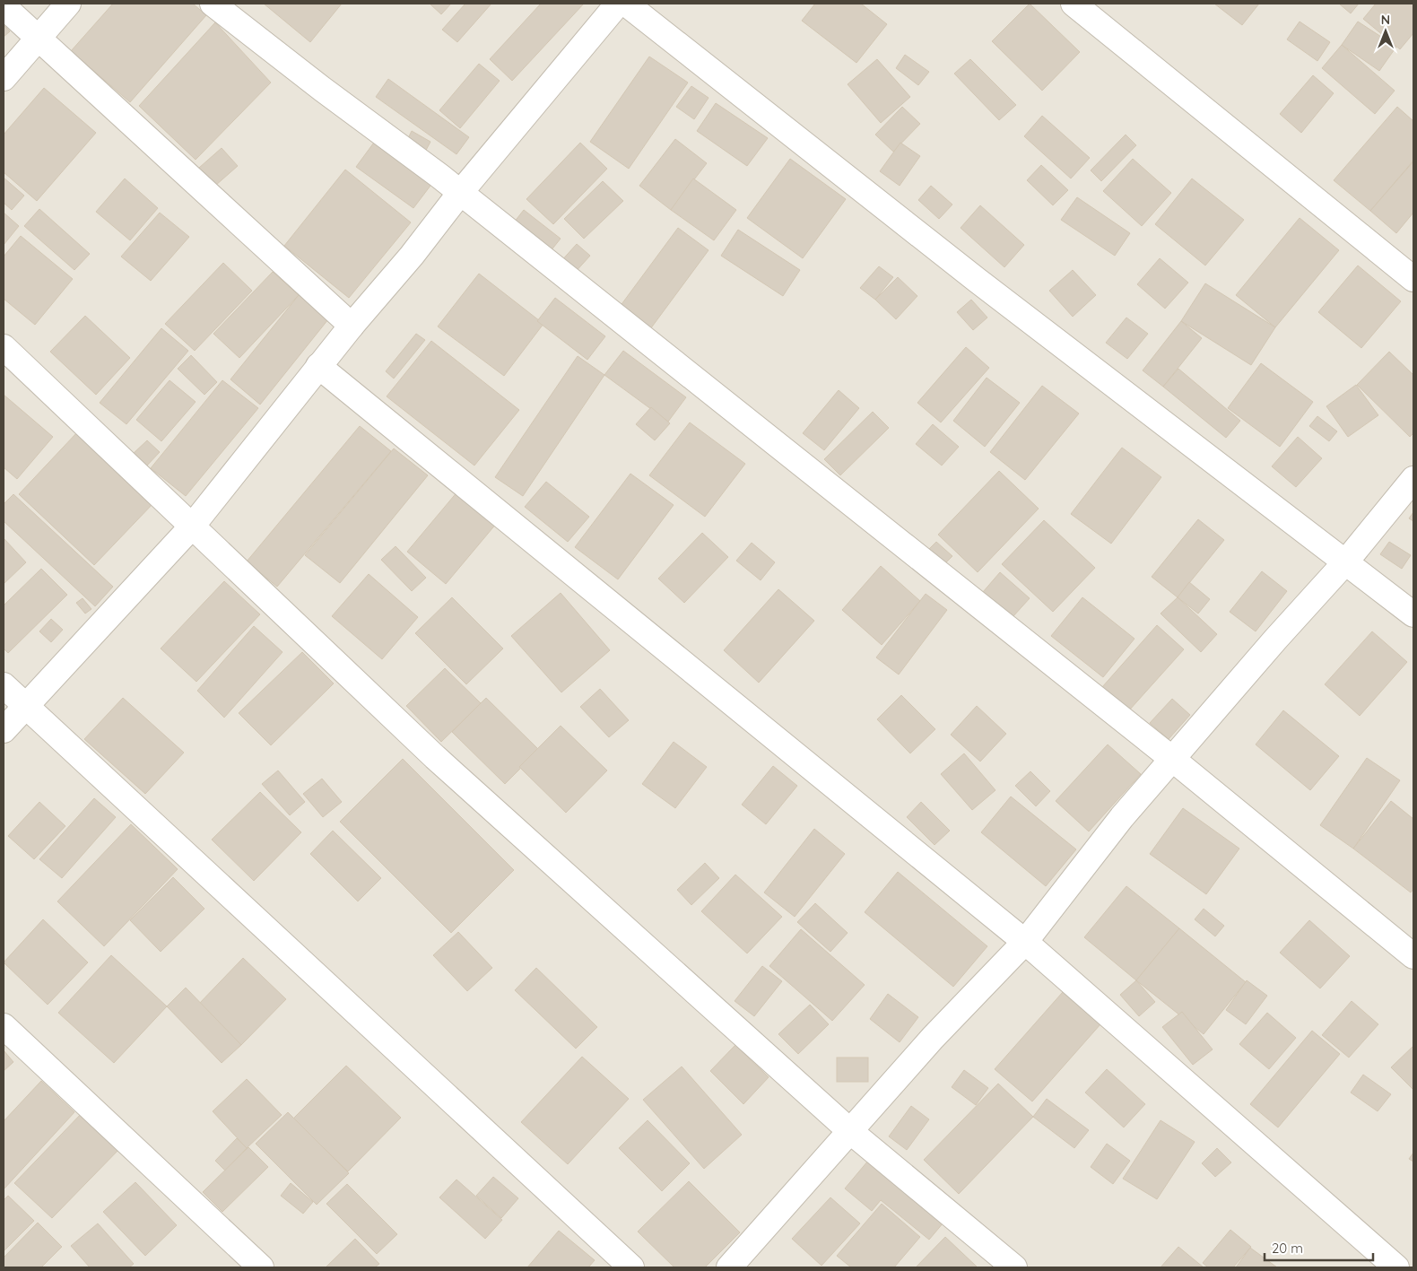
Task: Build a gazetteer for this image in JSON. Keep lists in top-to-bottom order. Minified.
{"scale_bar":"20 m","north":"top"}
